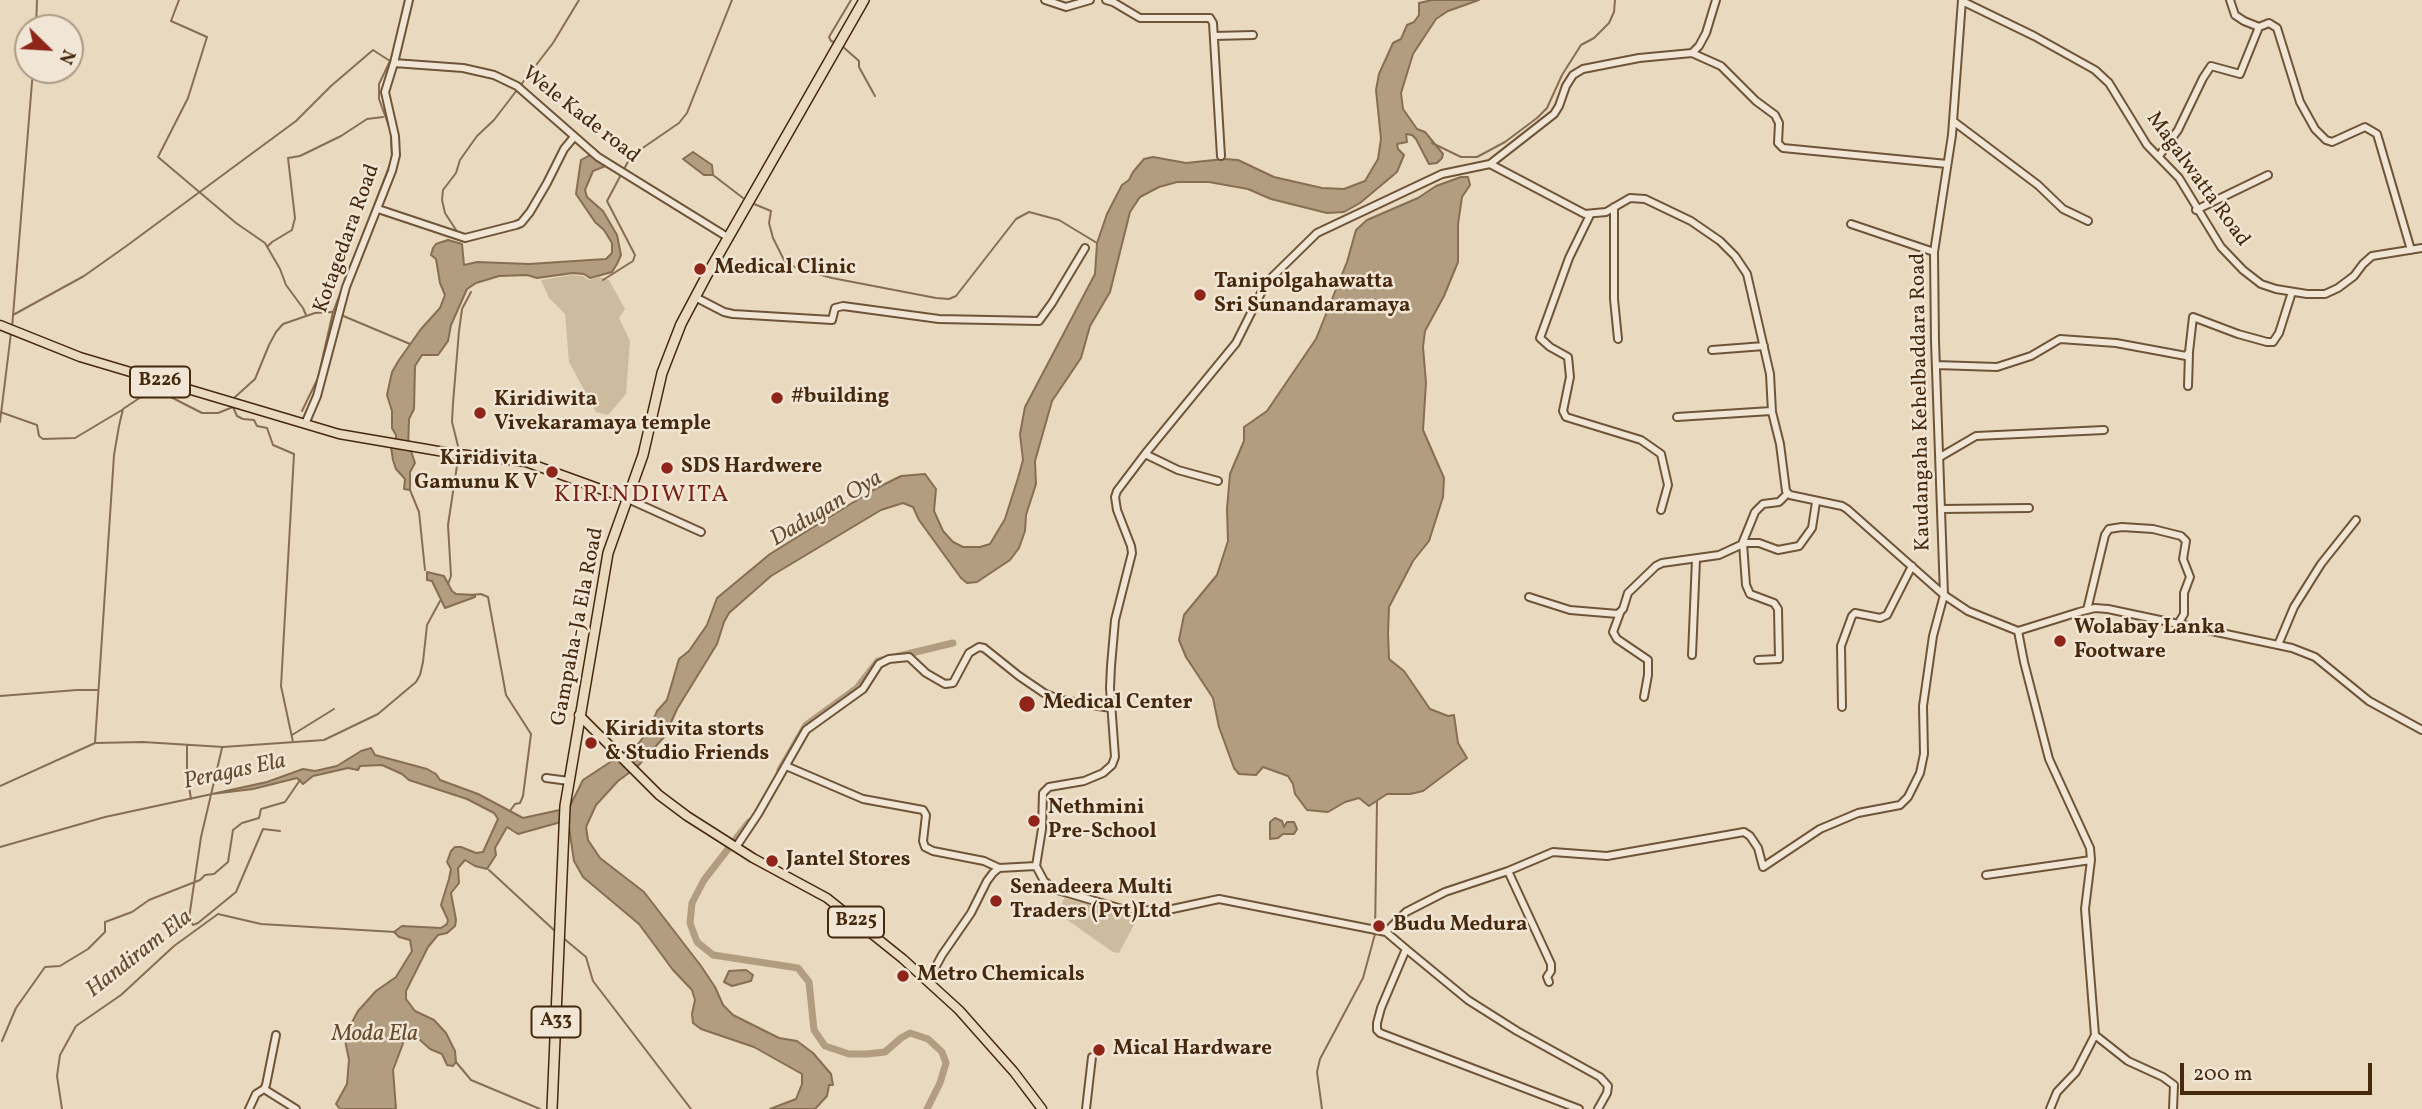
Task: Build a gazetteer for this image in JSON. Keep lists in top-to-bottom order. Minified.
{"streets":{"highway":["Gampaha-Ja Ela Road","A33"],"main road":["B226","B225"],"street":["Wele Kade road","Magalwatta Road","Kotagedara Road","Kaudangaha Kehelbaddara Road"]},"crossings":[["Wele Kade road","Kotagedara Road"],["Wele Kade road","Gampaha-Ja Ela Road"],["Magalwatta Road","Kaudangaha Kehelbaddara Road"],["Kotagedara Road","B226"],["B226","Gampaha-Ja Ela Road"],["Gampaha-Ja Ela Road","B225"]],"districts":["KIRINDIWITA"],"water":["Dadugan Oya","Peragas Ela","Handiram Ela","Moda Ela"],"places":["Medical Clinic","Tanipolgahawatta Sri Sunandaramaya","#building","Kiridiwita Vivekaramaya temple","SDS Hardwere","Kiridivita Gamunu K V","Wolabay Lanka Footware","Medical Center","Kiridivita storts & Studio Friends","Nethmini Pre-School","Jantel Stores","Senadeera Multi Traders (Pvt)Ltd","Budu Medura","Metro Chemicals","Mical Hardware"],"scale_bar":"200 m","north":"bottom right"}
